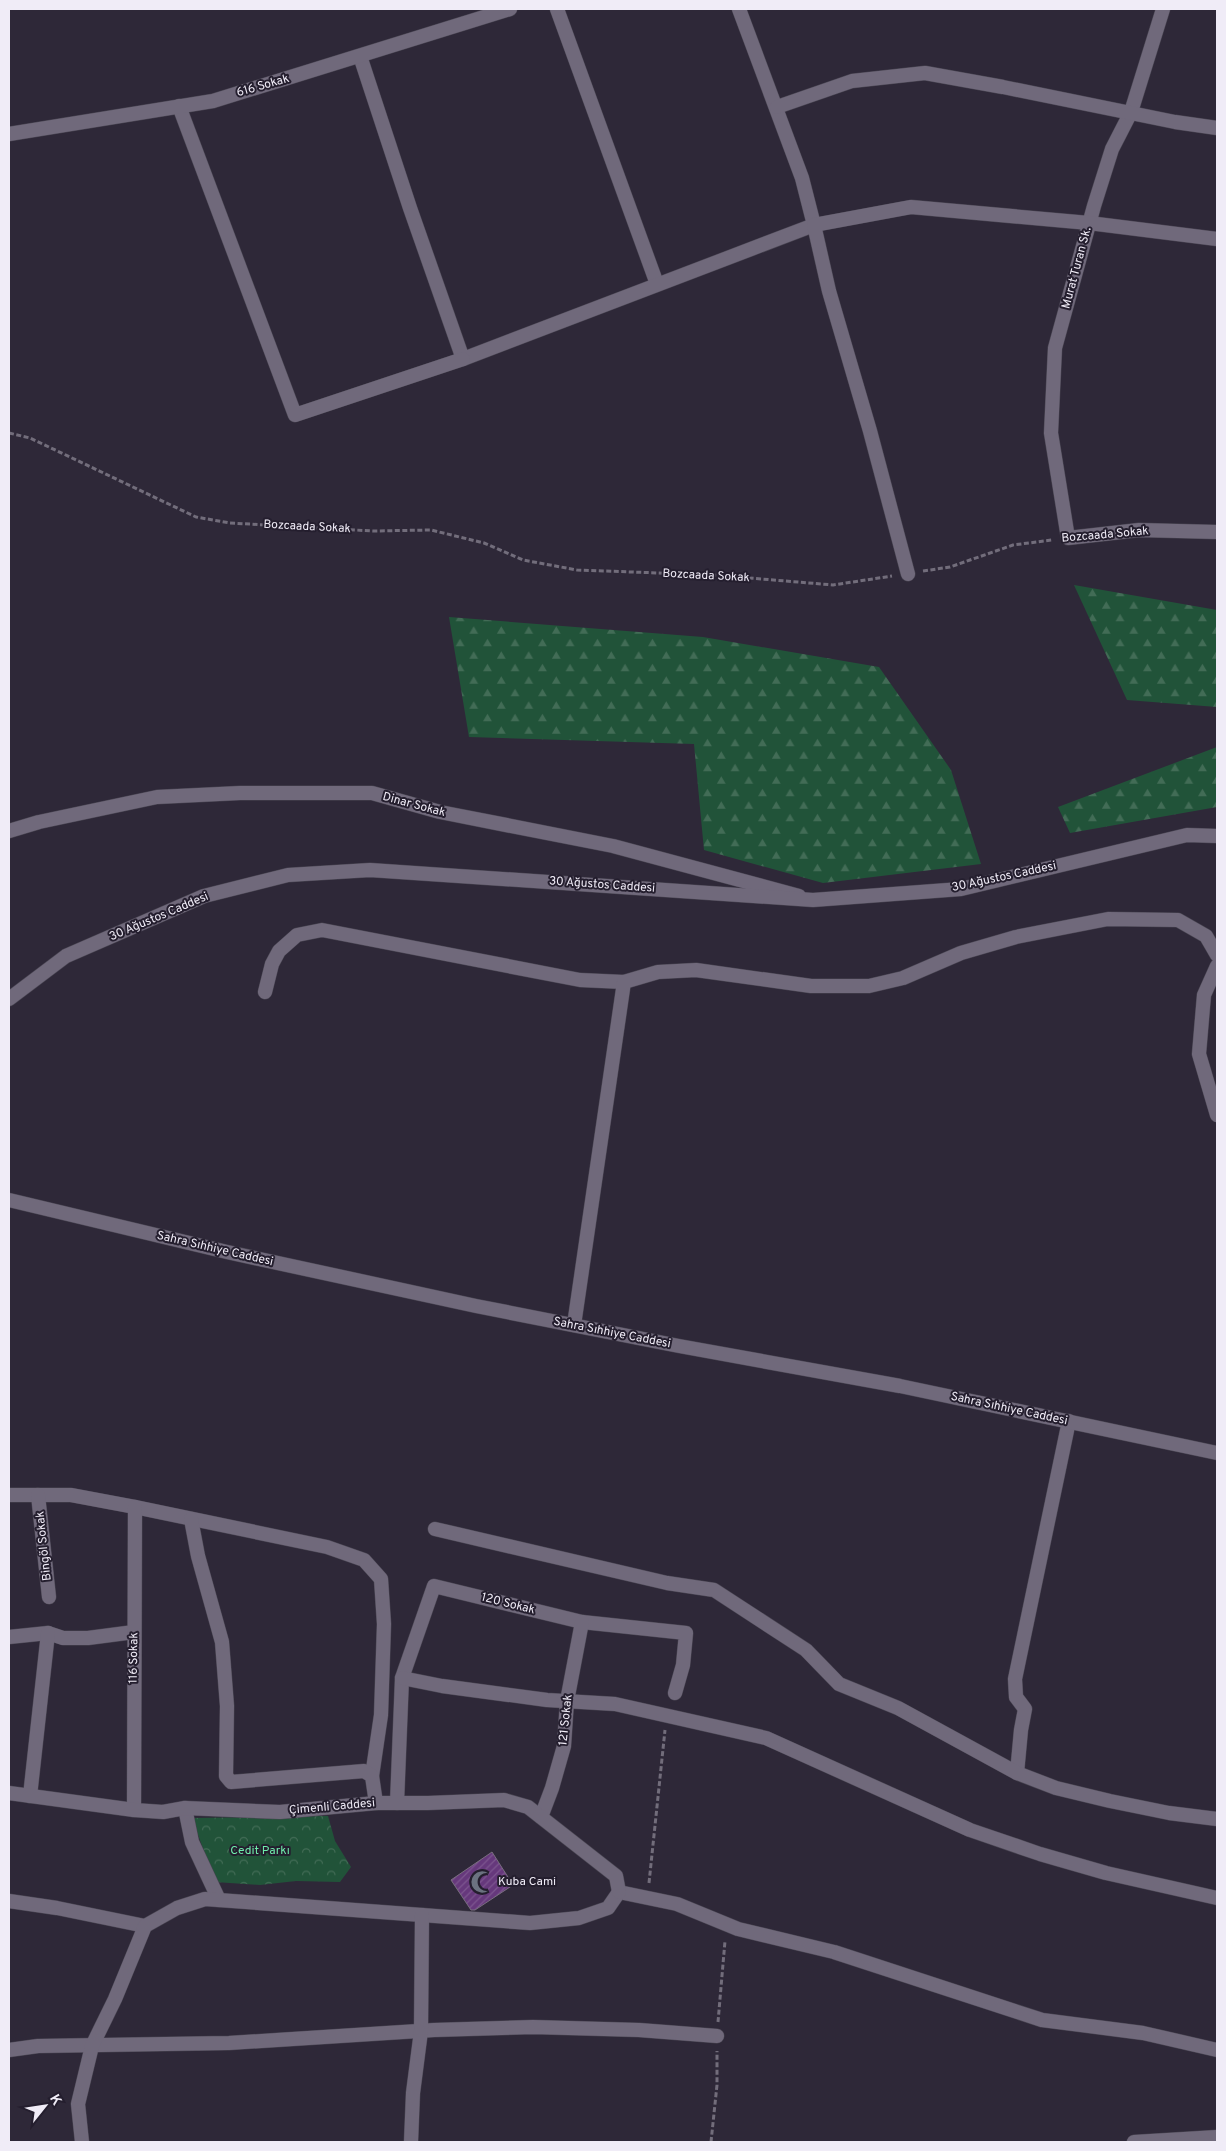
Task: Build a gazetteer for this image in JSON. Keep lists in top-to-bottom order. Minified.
{"streets":{"street":["616 Sokak","Murat Turan Sk.","Bozcaada Sokak","Dinar Sokak","30 Ağustos Caddesi","Sahra Sıhhiye Caddesi","Bingöl Sokak","120 Sokak","116 Sokak","121 Sokak","Çimenli Caddesi"]},"crossings":[["Murat Turan Sk.","Bozcaada Sokak"],["Dinar Sokak","30 Ağustos Caddesi"],["120 Sokak","121 Sokak"],["116 Sokak","Çimenli Caddesi"],["121 Sokak","Çimenli Caddesi"]],"parks":["Cedit Parkı"],"places":{"mosque":["Kuba Cami"]},"north":"top right"}
